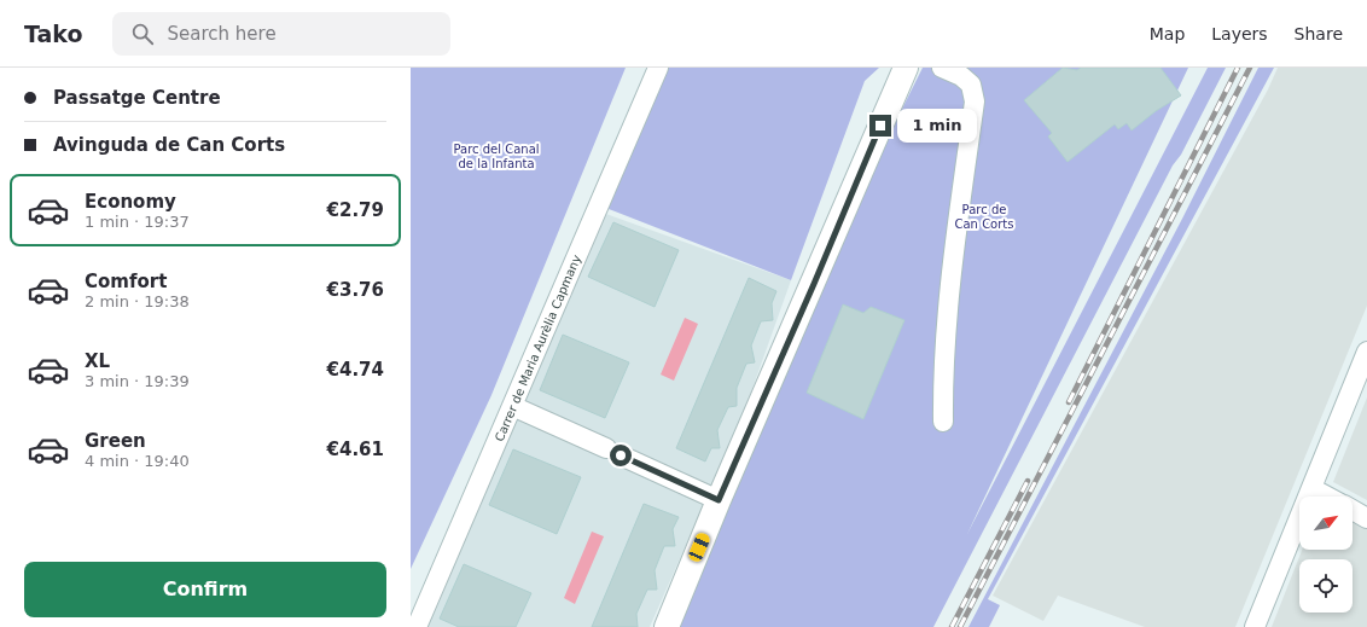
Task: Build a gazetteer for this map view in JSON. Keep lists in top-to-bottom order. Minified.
{"streets":{"street":["Carrer de Maria Aurèlia Capmany"]},"parks":["Parc del Canal de la Infanta","Parc de Can Corts"],"north":"top right","page":{"header":"Tako","search":"Search here","nav":["Map","Layers","Share"],"banner":["Passatge Centre","Avinguda de Can Corts"],"bubble":"1 min","list":[{"name":"Economy","note":"1 min · 19:37","value":"€2.79"},{"name":"Comfort","note":"2 min · 19:38","value":"€3.76"},{"name":"XL","note":"3 min · 19:39","value":"€4.74"},{"name":"Green","note":"4 min · 19:40","value":"€4.61"}],"buttons":"Confirm"}}
